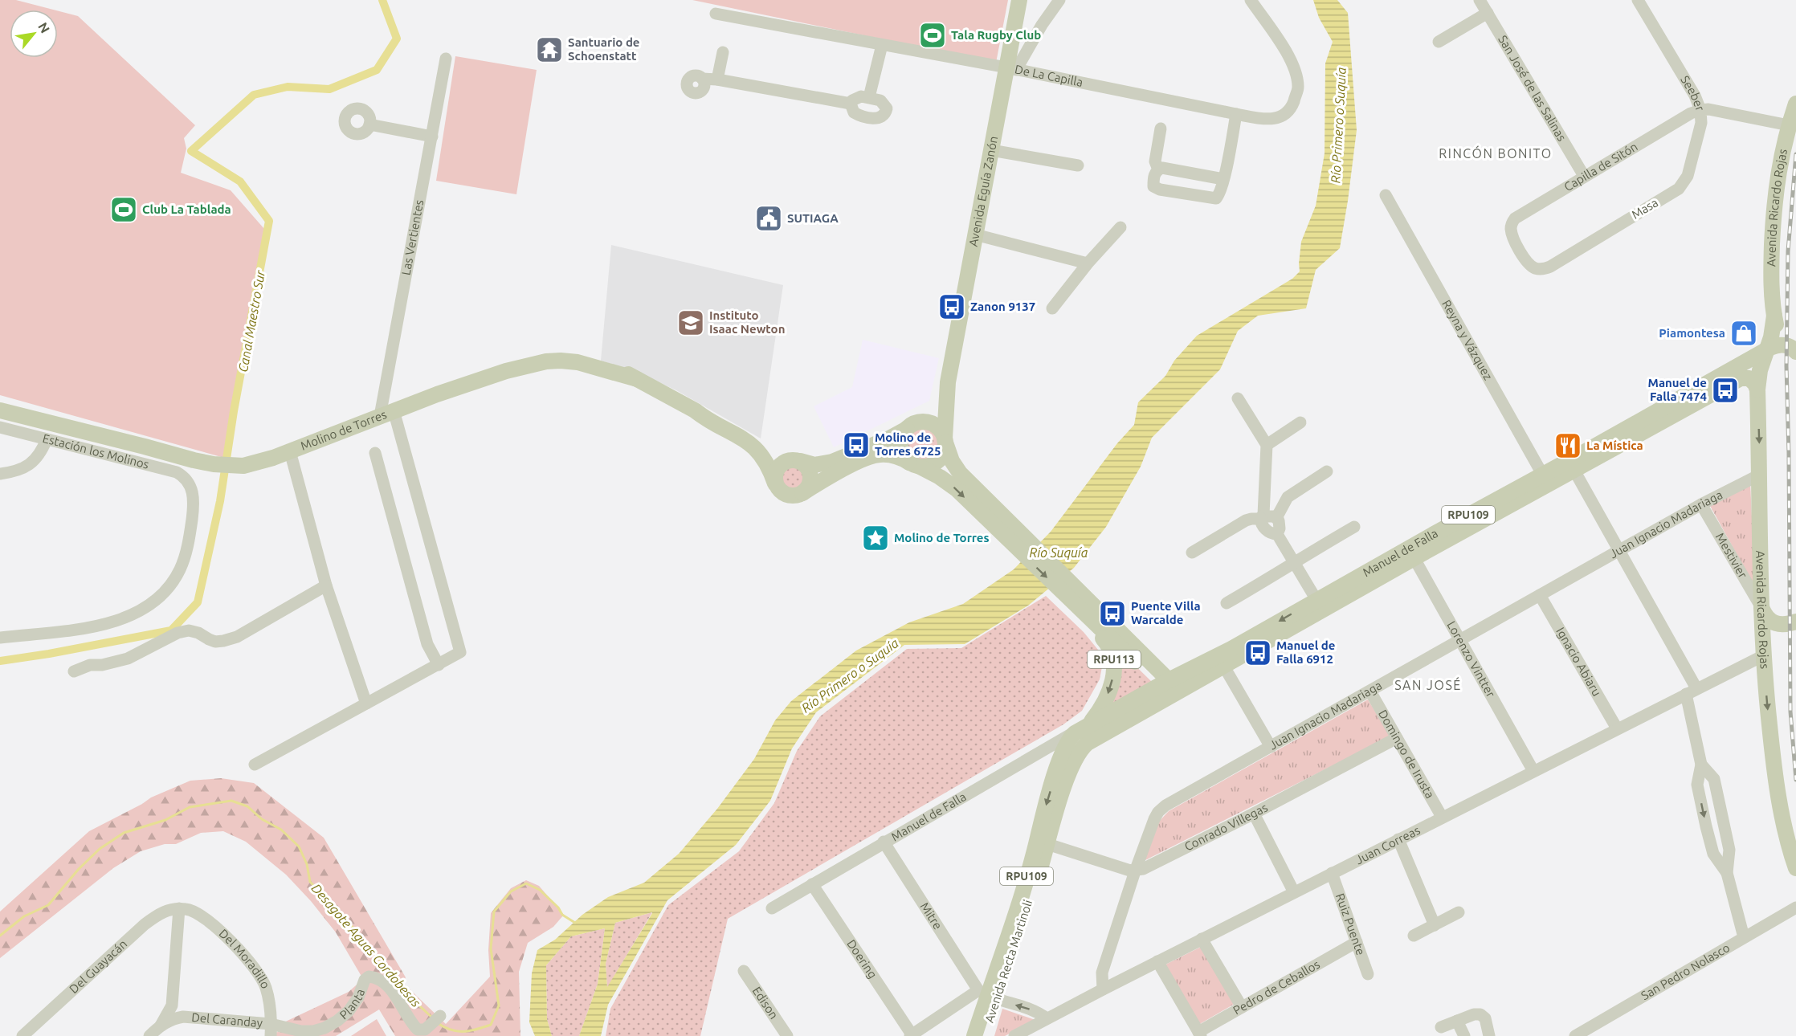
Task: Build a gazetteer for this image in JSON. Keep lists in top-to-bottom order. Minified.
{"streets":{"main road":["Avenida Eguía Zanón","Avenida Ricardo Rojas","Molino de Torres","RPU109","Manuel de Falla","RPU113","Avenida Recta Martinoli"],"street":["De La Capilla","San José de las Salinas","Seeber","Capilla de Sitón","Masa","Las Vertientes","Reyna y Vázquez","Estación los Molinos","Juan Ignacio Madariaga","Mestivier","Lorenzo Vintter","Ignacio Abiaru","Domingo de Irusta","Conrado Villegas","Juan Correas","Mitre","Ruiz Puente","Doering","Del Moradillo","Del Guayacán","San Pedro Nolasco","Pedro de Ceballos","Planta","Edison","Del Caranday"]},"crossings":[["De La Capilla","Avenida Eguía Zanón"],["San José de las Salinas","Capilla de Sitón"],["Seeber","Capilla de Sitón"],["Seeber","Masa"],["Seeber","Avenida Ricardo Rojas"],["Capilla de Sitón","Masa"],["Avenida Eguía Zanón","Molino de Torres"],["Avenida Eguía Zanón","RPU113"],["Avenida Ricardo Rojas","RPU109"],["Avenida Ricardo Rojas","Juan Ignacio Madariaga"],["Avenida Ricardo Rojas","Manuel de Falla"],["Avenida Ricardo Rojas","Mestivier"],["Avenida Ricardo Rojas","Juan Correas"],["Las Vertientes","Molino de Torres"],["Reyna y Vázquez","Manuel de Falla"],["Molino de Torres","RPU113"],["RPU109","Manuel de Falla"],["Juan Ignacio Madariaga","Mestivier"],["Juan Ignacio Madariaga","Lorenzo Vintter"],["Juan Ignacio Madariaga","Ignacio Abiaru"],["Juan Ignacio Madariaga","Domingo de Irusta"],["Juan Ignacio Madariaga","Conrado Villegas"],["Juan Ignacio Madariaga","Juan Correas"],["Manuel de Falla","RPU113"],["Manuel de Falla","Lorenzo Vintter"],["Manuel de Falla","Mitre"],["Manuel de Falla","Doering"],["Manuel de Falla","Avenida Recta Martinoli"],["RPU113","Avenida Recta Martinoli"],["Lorenzo Vintter","Juan Correas"],["Ignacio Abiaru","Juan Correas"],["Domingo de Irusta","Conrado Villegas"],["Domingo de Irusta","Juan Correas"],["Juan Correas","Ruiz Puente"],["Mitre","Avenida Recta Martinoli"],["Ruiz Puente","Pedro de Ceballos"],["Del Moradillo","Del Guayacán"],["Del Moradillo","Planta"],["Del Moradillo","Del Caranday"],["Planta","Del Caranday"]],"one_way":["Avenida Ricardo Rojas"],"districts":["RINCÓN BONITO","SAN JOSÉ"],"water":["Río Primero o Suquía","Canal Maestro Sur","Río Suquía","Desagote Aguas Cordobesas"],"places":{"sports":["Tala Rugby Club","Club La Tablada"],"temple":["Santuario de Schoenstatt"],"public building":["SUTIAGA"],"bus stop":["Zanon 9137","Manuel de Falla 7474","Molino de Torres 6725","Puente Villa Warcalde","Manuel de Falla 6912"],"school or university":["Instituto Isaac Newton"],"shop":["Piamontesa"],"restaurant":["La Mística"],"place":["Molino de Torres"]},"north":"top right"}
